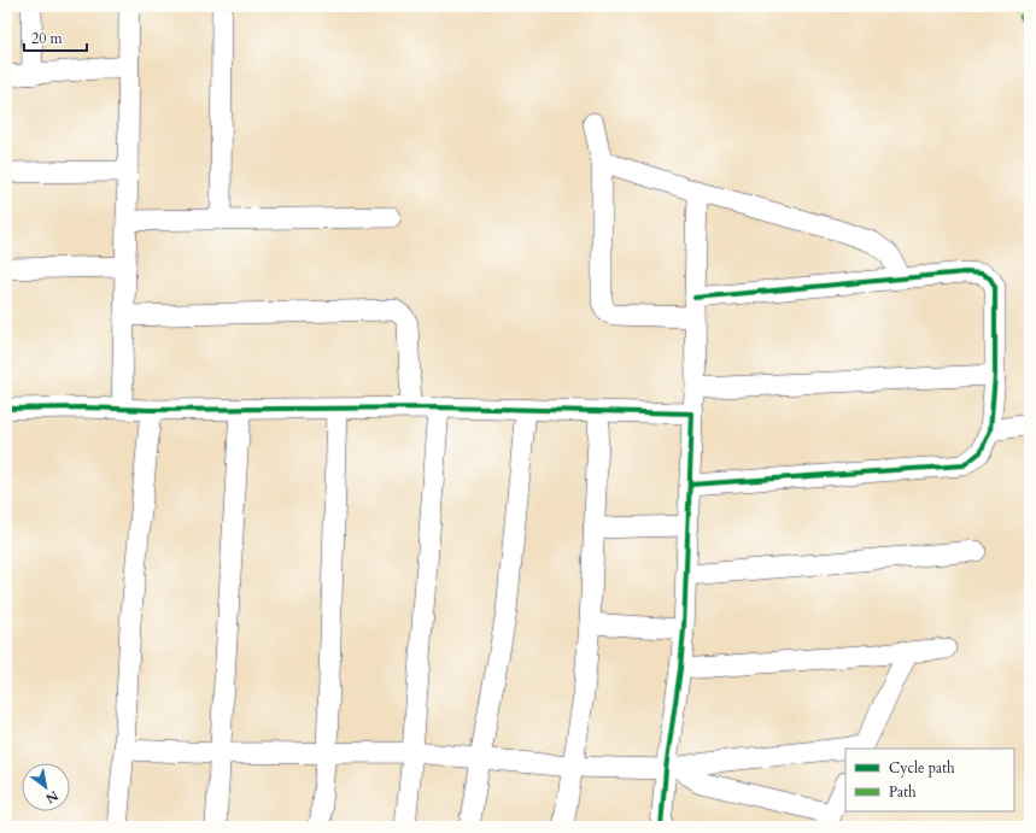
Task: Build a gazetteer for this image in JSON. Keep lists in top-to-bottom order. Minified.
{"legend":["Cycle path","Path"],"scale_bar":"20 m","north":"bottom right"}
